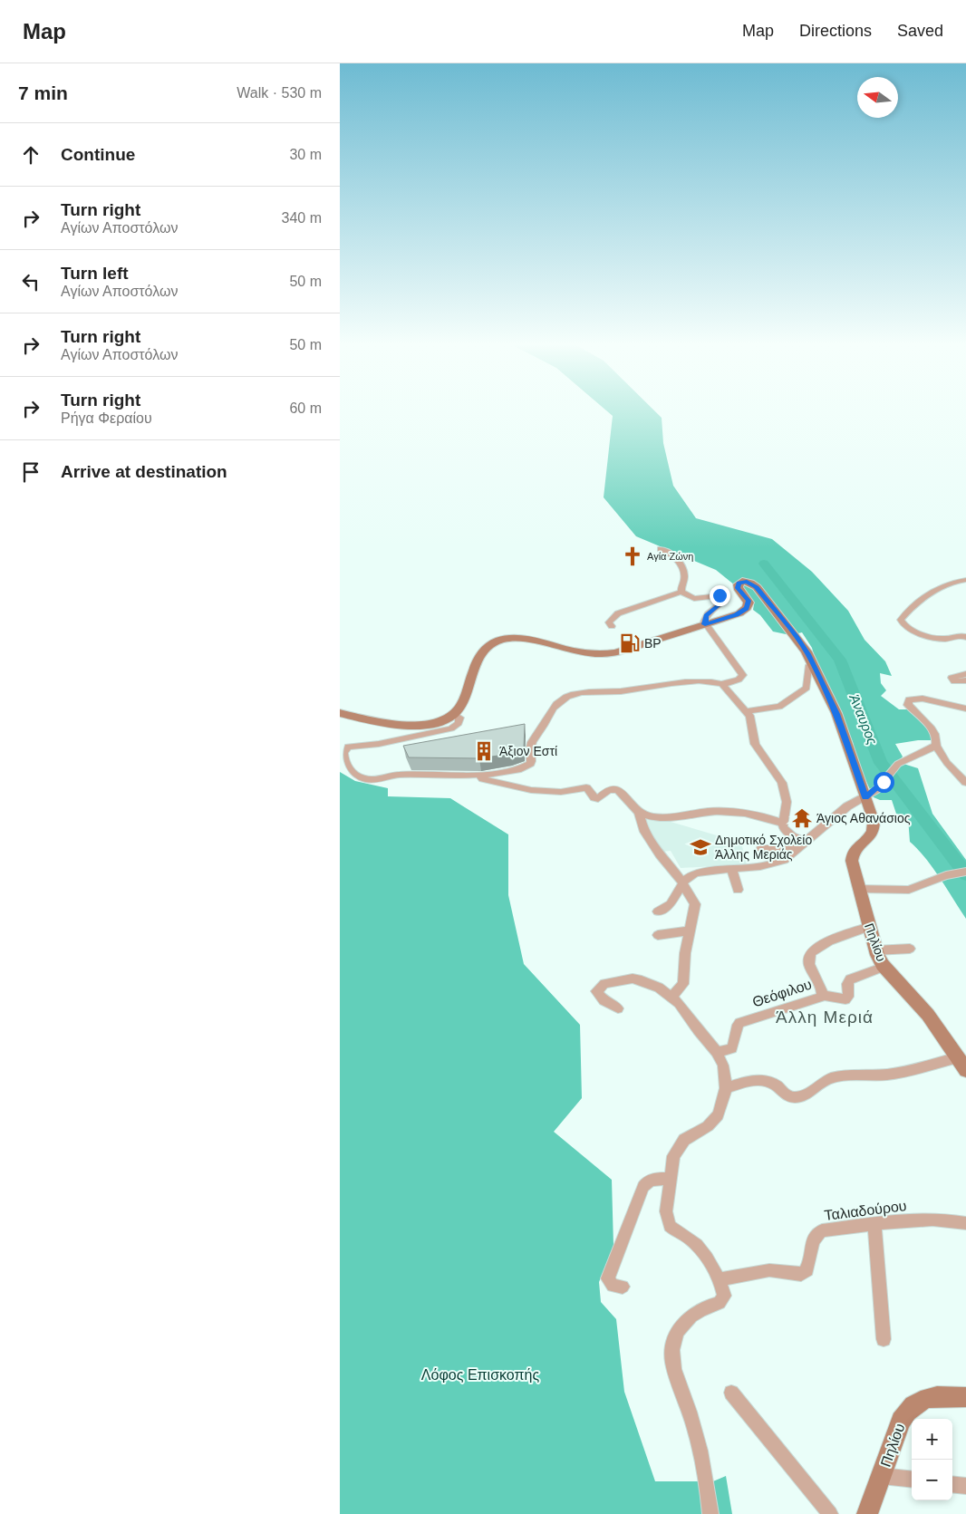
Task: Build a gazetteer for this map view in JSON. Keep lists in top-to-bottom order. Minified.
{"streets":{"main road":["Πηλίου"],"street":["Θεόφιλου","Ταλιαδούρου"]},"crossings":[["Πηλίου","Θεόφιλου"]],"districts":["Άλλη Μεριά"],"water":["Άναυρος"],"parks":["Λόφος Επισκοπής"],"places":{"church":["Αγία Ζώνη"],"fuel station":["BP"],"building":["Άξιον Εστί"],"temple":["Άγιος Αθανάσιος"],"school or university":["Δημοτικό Σχολείο Άλλης Μεριάς"]},"north":"left","page":{"header":"Map","nav":["Map","Directions","Saved"],"heading":["7 min","Walk · 530 m"],"list":[["Continue","30 m"],["Turn right","Αγίων Αποστόλων","340 m"],["Turn left","Αγίων Αποστόλων","50 m"],["Turn right","Αγίων Αποστόλων","50 m"],["Turn right","Ρήγα Φεραίου","60 m"],"Arrive at destination"],"map_buttons":["+","−"]}}
